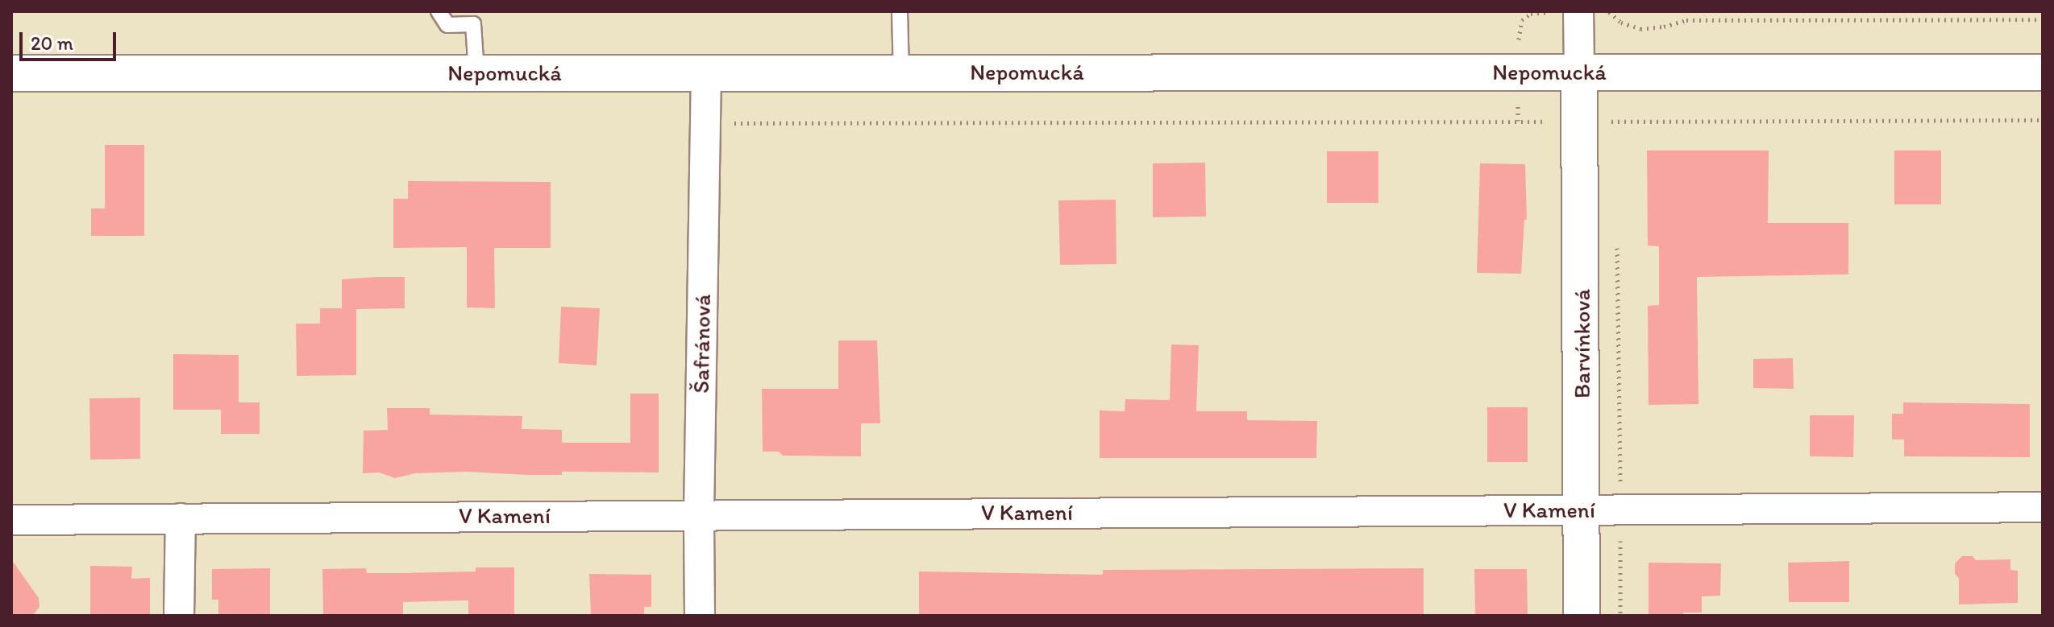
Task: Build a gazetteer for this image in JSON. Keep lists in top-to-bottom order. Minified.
{"streets":{"street":["Nepomucká","Šafránová","Barvínková","V Kamení"]},"crossings":[["Nepomucká","Šafránová"],["Nepomucká","Barvínková"],["Šafránová","V Kamení"],["Barvínková","V Kamení"]],"scale_bar":"20 m"}
